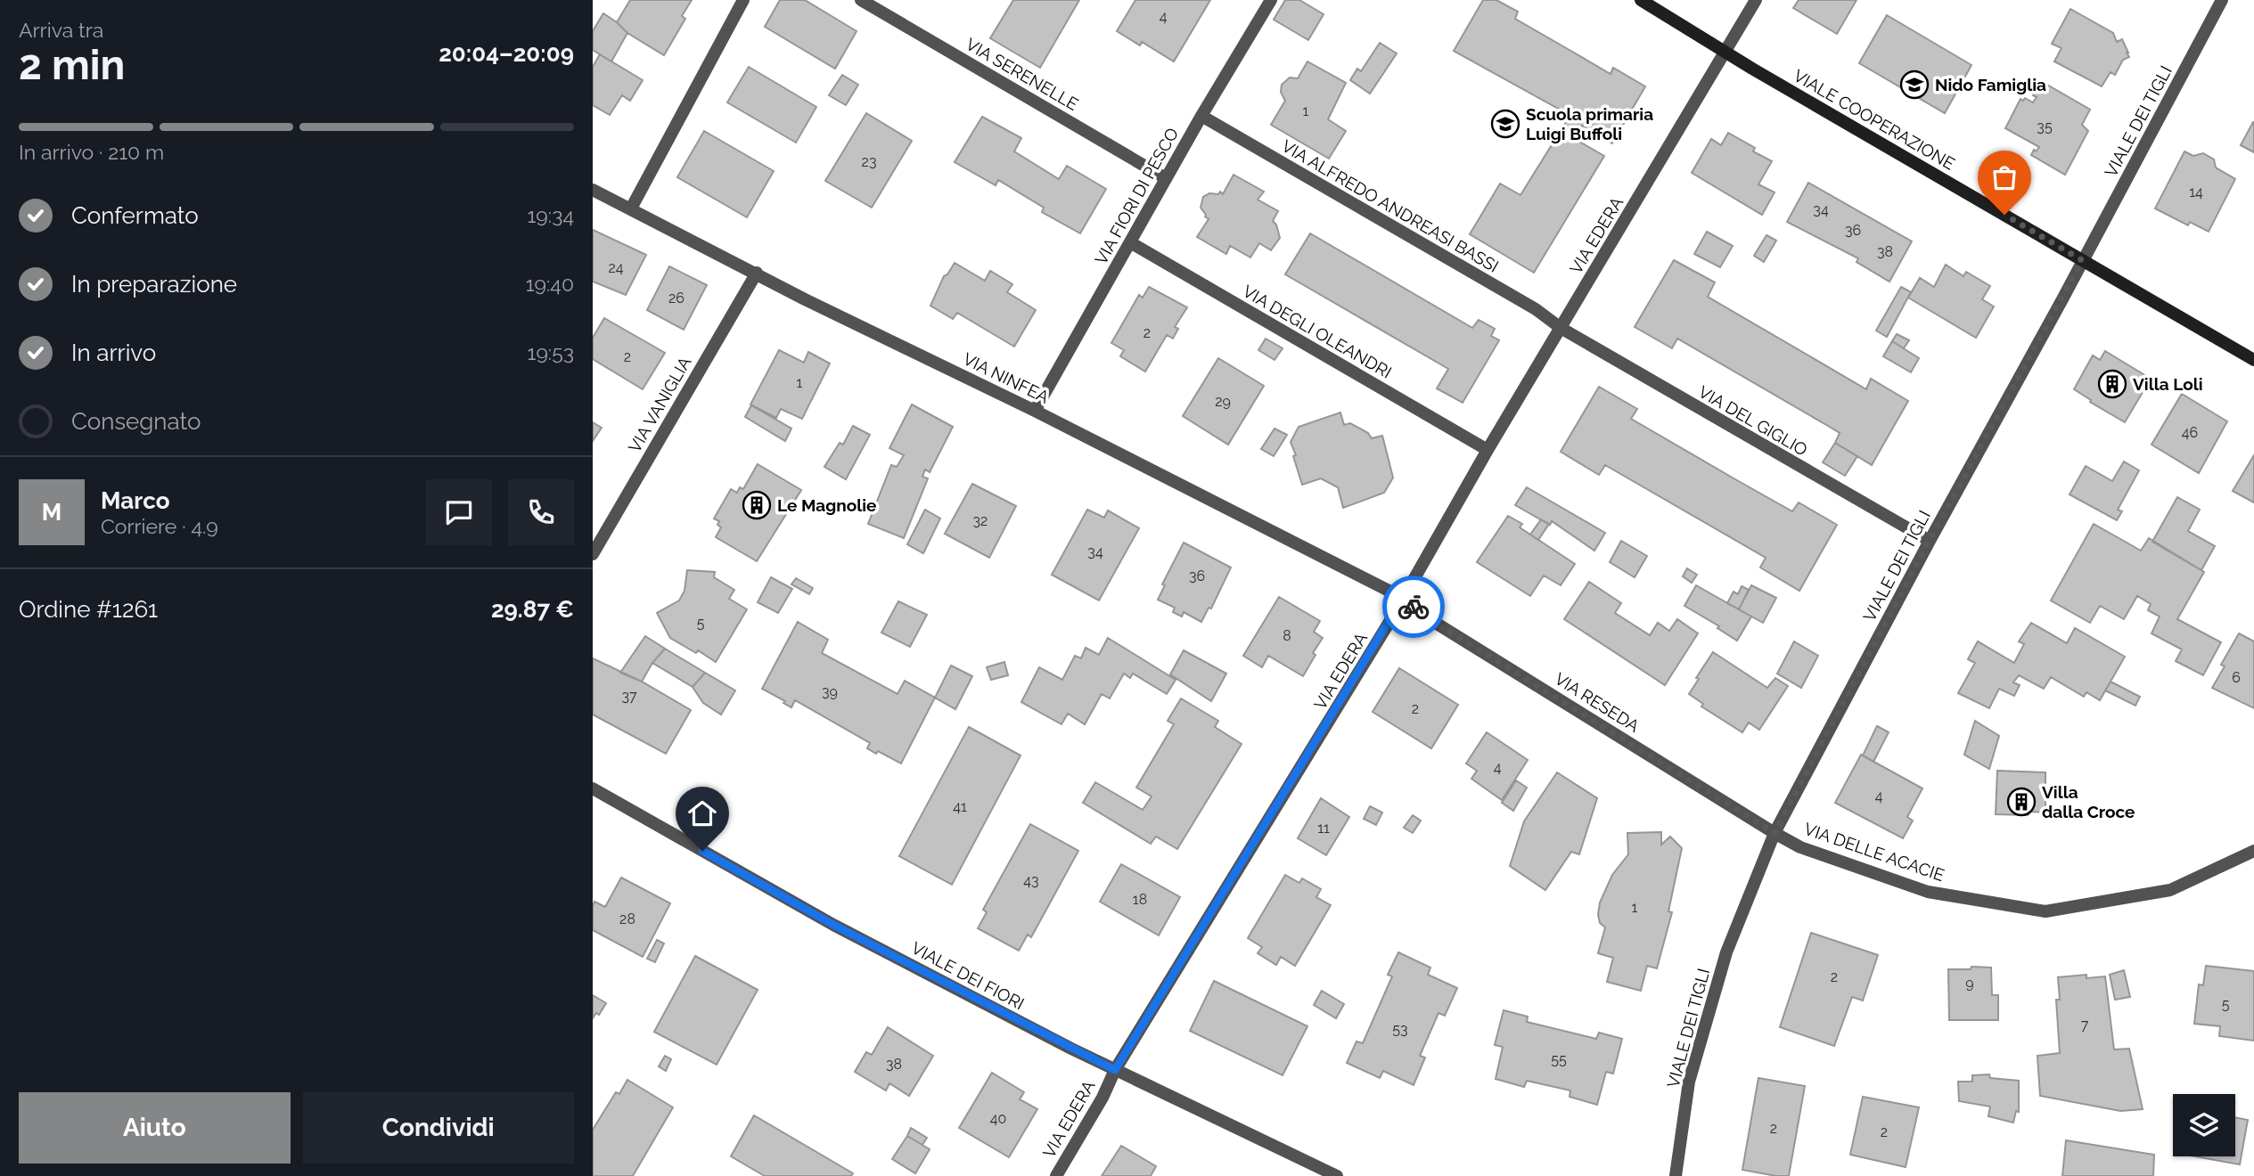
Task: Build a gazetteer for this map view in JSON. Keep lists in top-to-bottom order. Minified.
{"streets":{"street":["VIA SERENELLE","VIALE COOPERAZIONE","VIALE DEI TIGLI","VIA FIORI DI PESCO","VIA ALFREDO ANDREASI BASSI","VIA EDERA","VIA DEGLI OLEANDRI","VIA NINFEA","VIA VANIGLIA","VIA DEL GIGLIO","VIA RESEDA","VIA DELLE ACACIE","VIALE DEI FIORI"]},"crossings":[["VIA SERENELLE","VIA FIORI DI PESCO"],["VIALE COOPERAZIONE","VIALE DEI TIGLI"],["VIALE COOPERAZIONE","VIA EDERA"],["VIALE DEI TIGLI","VIA DEL GIGLIO"],["VIALE DEI TIGLI","VIA RESEDA"],["VIALE DEI TIGLI","VIA DELLE ACACIE"],["VIA FIORI DI PESCO","VIA ALFREDO ANDREASI BASSI"],["VIA FIORI DI PESCO","VIA DEGLI OLEANDRI"],["VIA FIORI DI PESCO","VIA NINFEA"],["VIA ALFREDO ANDREASI BASSI","VIA EDERA"],["VIA ALFREDO ANDREASI BASSI","VIA DEL GIGLIO"],["VIA EDERA","VIA DEGLI OLEANDRI"],["VIA EDERA","VIA NINFEA"],["VIA EDERA","VIA DEL GIGLIO"],["VIA EDERA","VIA RESEDA"],["VIA EDERA","VIALE DEI FIORI"],["VIA NINFEA","VIA VANIGLIA"],["VIA NINFEA","VIA RESEDA"],["VIA RESEDA","VIA DELLE ACACIE"]],"places":{"school or university":["Nido Famiglia","Scuola primaria Luigi Buffoli"],"building":["Villa Loli","Le Magnolie","Villa dalla Croce"]},"house_numbers":["4","1","35","23","14","34","36","38","24","26","2","2","1","29","46","32","34","36","5","8","6","39","37","2","4","4","41","11","43","18","1","28","2","9","5","7","53","55","38","40","2","2"],"page":{"heading":["2 min","Arriva tra","20:04–20:09"],"panel":["Marco","Corriere · 4.9","Ordine #1261","29.87 €"],"bar":"In arrivo · 210 m","list":[["Confermato","19:34"],["In preparazione","19:40"],["In arrivo","19:53"],"Consegnato"],"round":"M","buttons":["Aiuto","Condividi"]}}
